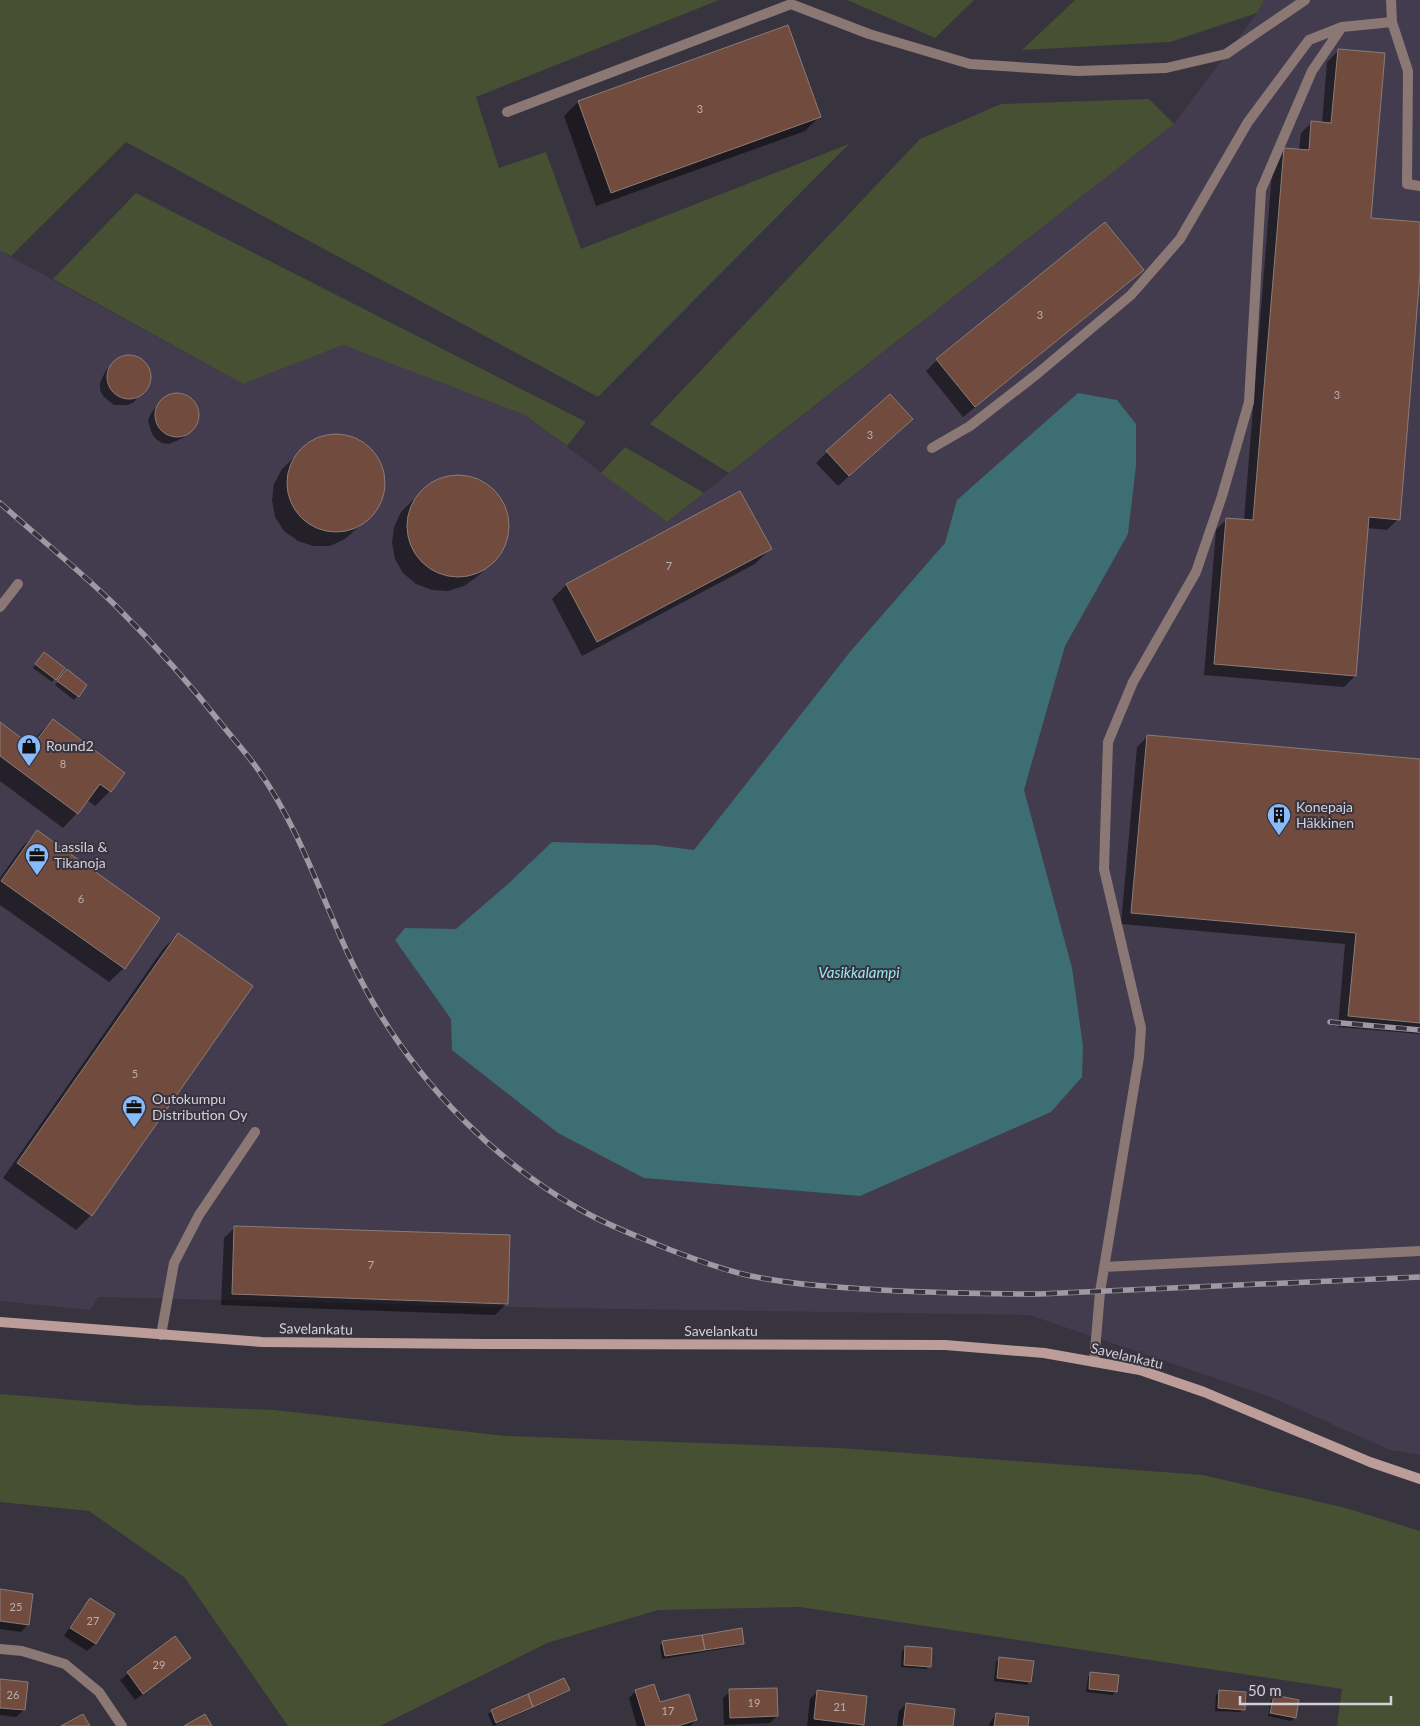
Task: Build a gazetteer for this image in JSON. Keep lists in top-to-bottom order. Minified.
{"streets":{"main road":["Savelankatu"]},"water":["Vasikkalampi"],"places":{"shop":["Round2"],"building":["Konepaja Häkkinen"],"office":["Lassila & Tikanoja","Outokumpu Distribution Oy"]},"house_numbers":["3","3","3","3","7","8","6","5","7","25","27","29","26","19","21","17"],"scale_bar":"50 m"}
